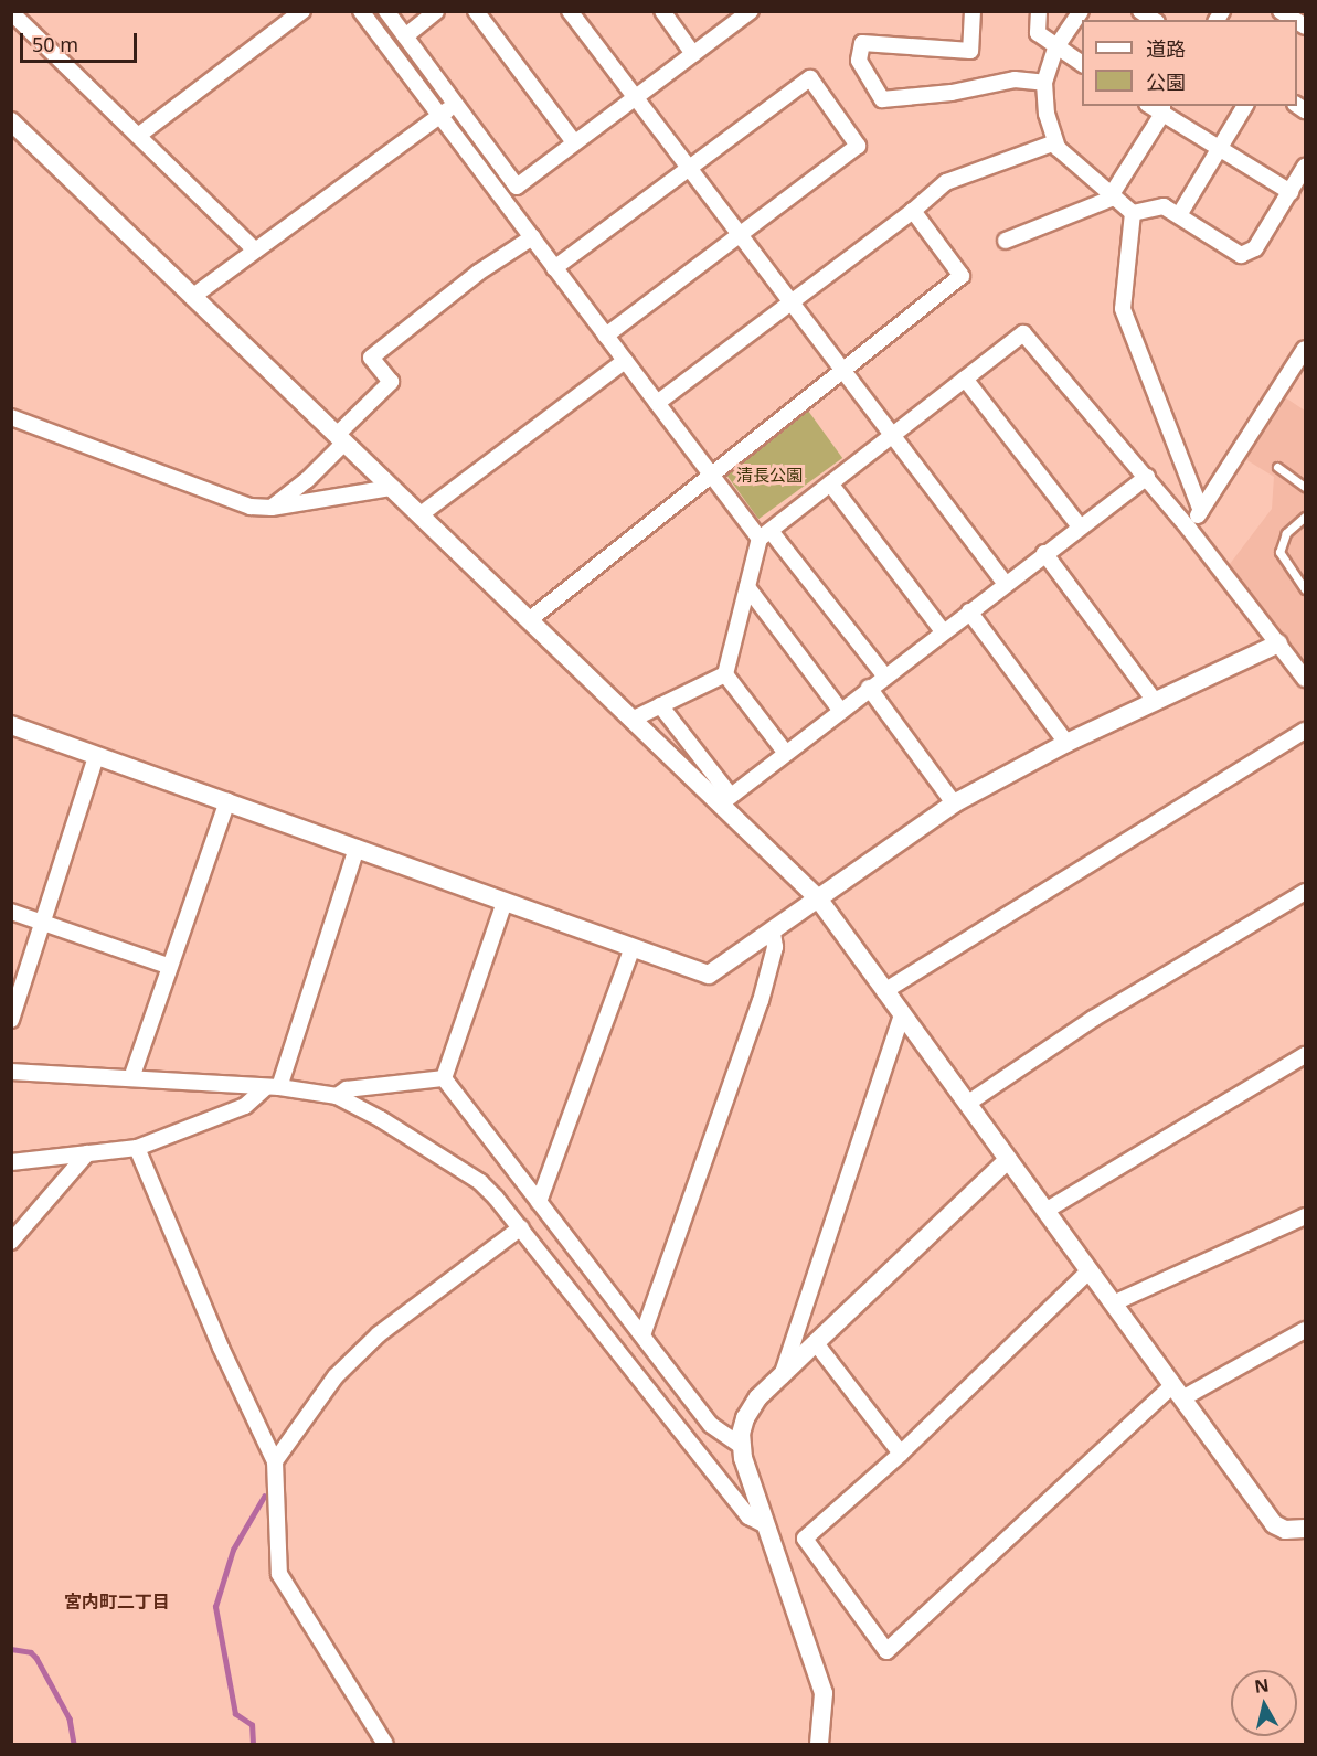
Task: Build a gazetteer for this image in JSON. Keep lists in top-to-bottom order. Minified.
{"districts":["宮内町二丁目"],"parks":["清長公園"],"legend":["道路","公園"],"scale_bar":"50 m","north":"top"}
